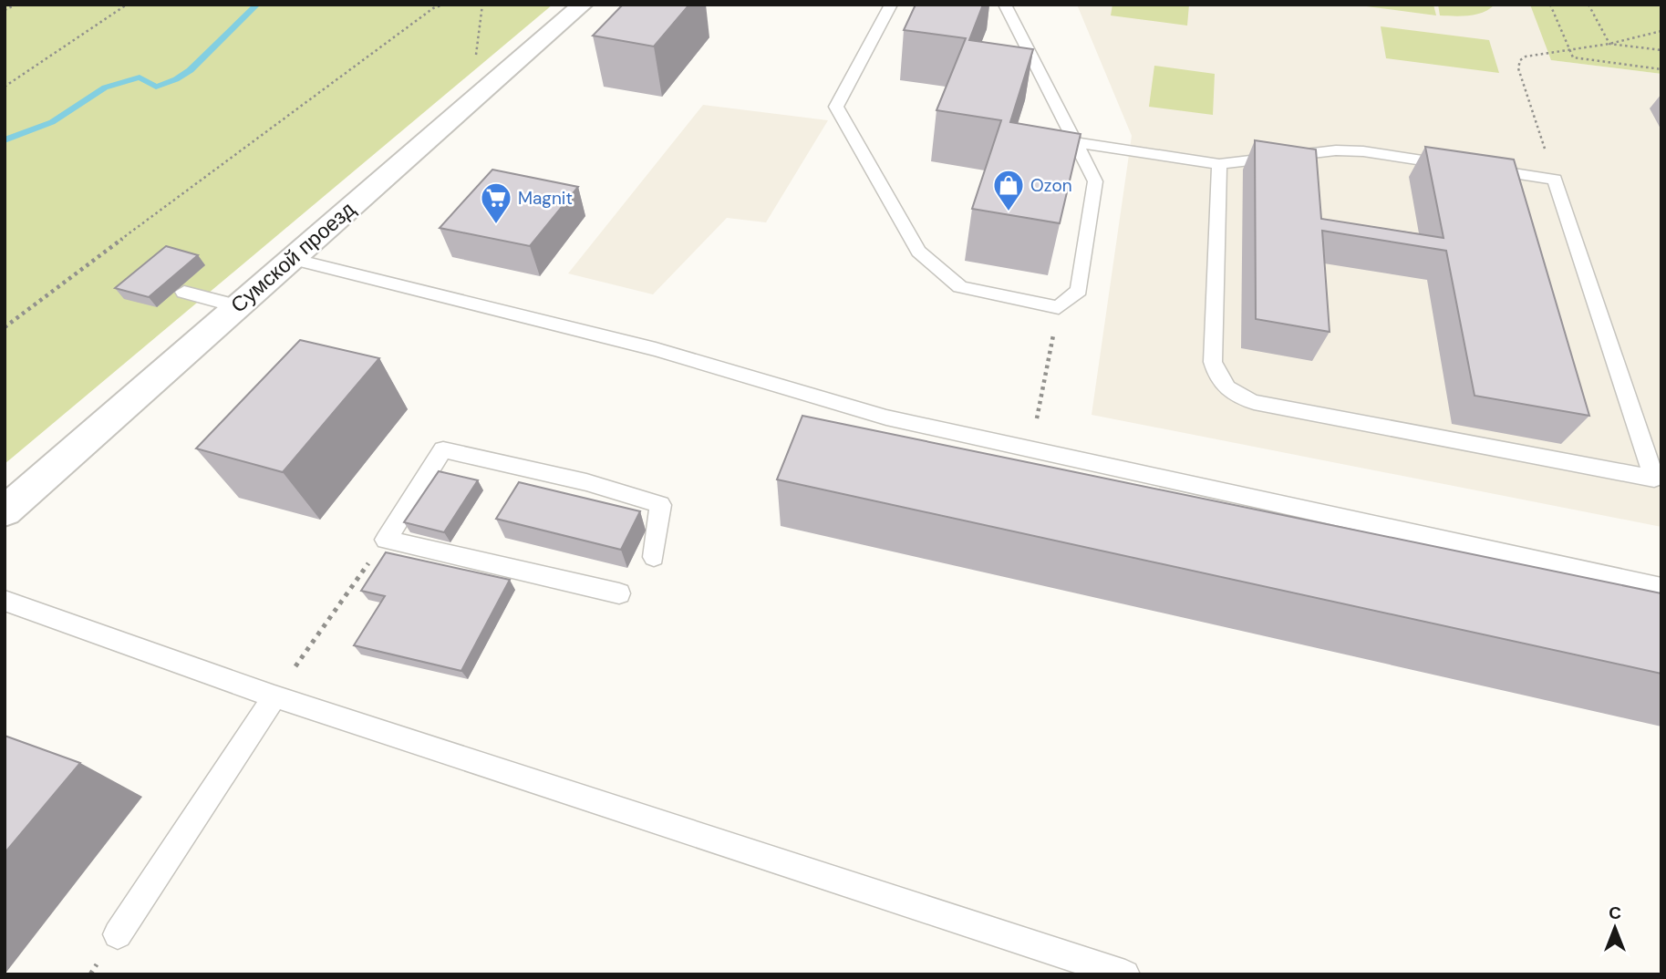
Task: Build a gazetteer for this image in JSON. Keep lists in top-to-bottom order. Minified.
{"streets":{"street":["Сумской проезд"]},"places":{"shop":["Ozon"],"supermarket":["Magnit"]},"north":"top"}
